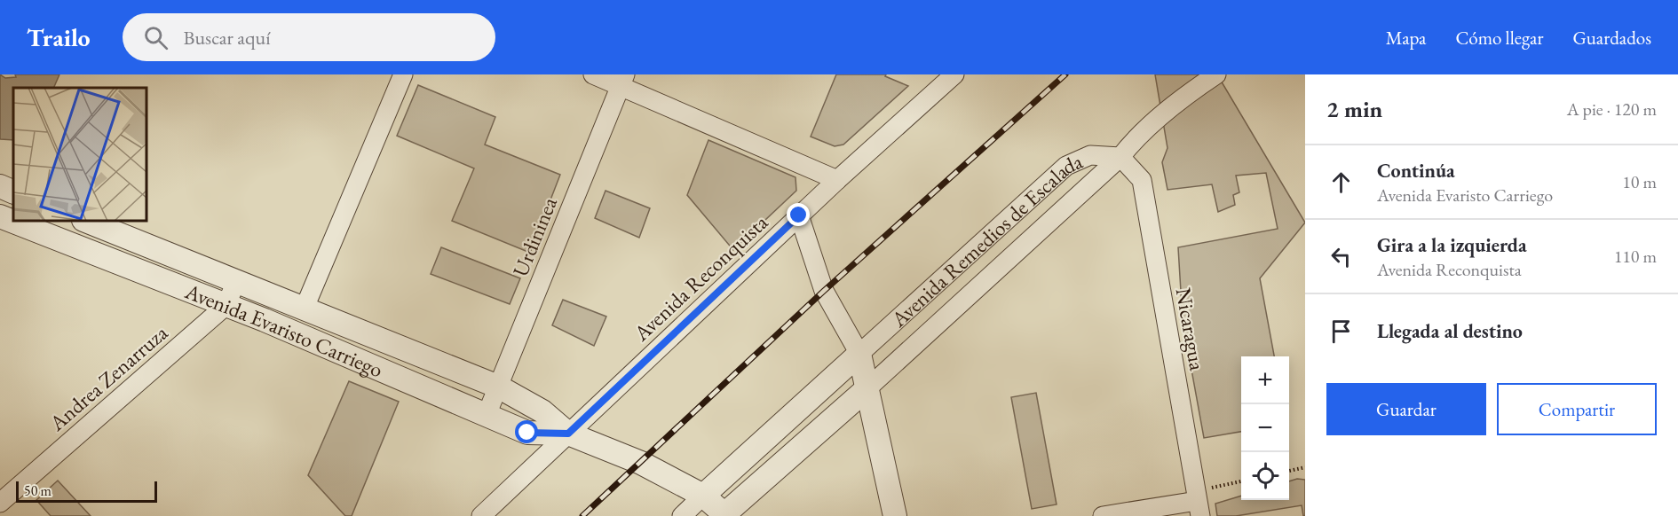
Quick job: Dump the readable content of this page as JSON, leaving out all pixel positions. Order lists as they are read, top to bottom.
{
  "streets": {
    "street": [
      "Urdininea",
      "Avenida Remedios de Escalada",
      "Avenida Reconquista",
      "Nicaragua",
      "Avenida Evaristo Carriego",
      "Andrea Zenarruza"
    ]
  },
  "crossings": [
    ["Urdininea", "Avenida Evaristo Carriego"],
    ["Avenida Remedios de Escalada", "Nicaragua"],
    ["Avenida Remedios de Escalada", "Avenida Evaristo Carriego"],
    ["Avenida Reconquista", "Avenida Evaristo Carriego"],
    ["Avenida Evaristo Carriego", "Andrea Zenarruza"]
  ],
  "scale_bar": "50 m",
  "page": {
    "header": "Trailo",
    "search": "Buscar aquí",
    "nav": ["Mapa", "Cómo llegar", "Guardados"],
    "heading": ["2 min", "A pie · 120 m"],
    "list": [
      ["Continúa", "Avenida Evaristo Carriego", "10 m"],
      ["Gira a la izquierda", "Avenida Reconquista", "110 m"],
      "Llegada al destino"
    ],
    "map_buttons": ["+", "−"],
    "buttons": ["Guardar", "Compartir"],
    "scale": "50 m"
  }
}
